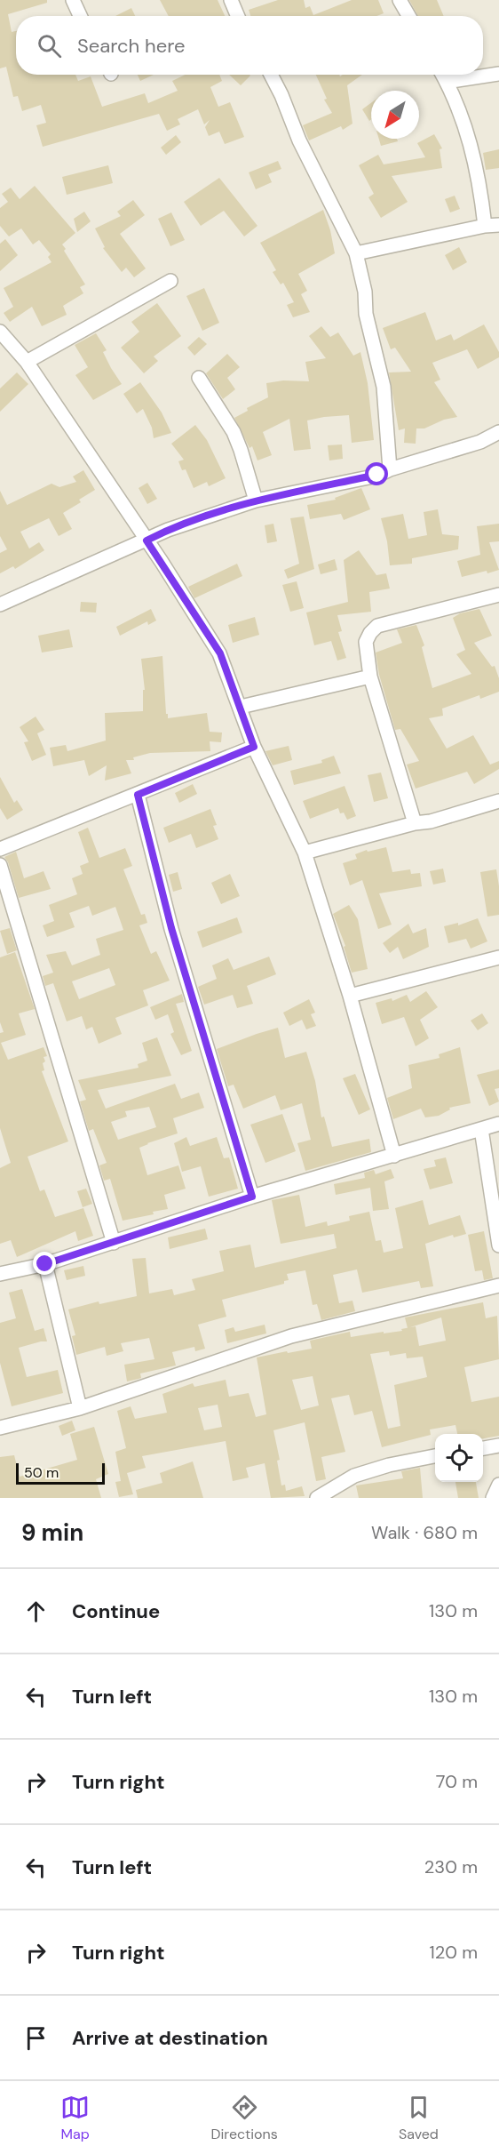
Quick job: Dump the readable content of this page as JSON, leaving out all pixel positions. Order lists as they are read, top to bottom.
{
  "scale_bar": "50 m",
  "north": "bottom left",
  "page": {
    "search": "Search here",
    "scale": "50 m",
    "heading": ["9 min", "Walk · 680 m"],
    "list": [
      ["Continue", "130 m"],
      ["Turn left", "130 m"],
      ["Turn right", "70 m"],
      ["Turn left", "230 m"],
      ["Turn right", "120 m"],
      "Arrive at destination"
    ],
    "nav": ["Map", "Directions", "Saved"]
  }
}
